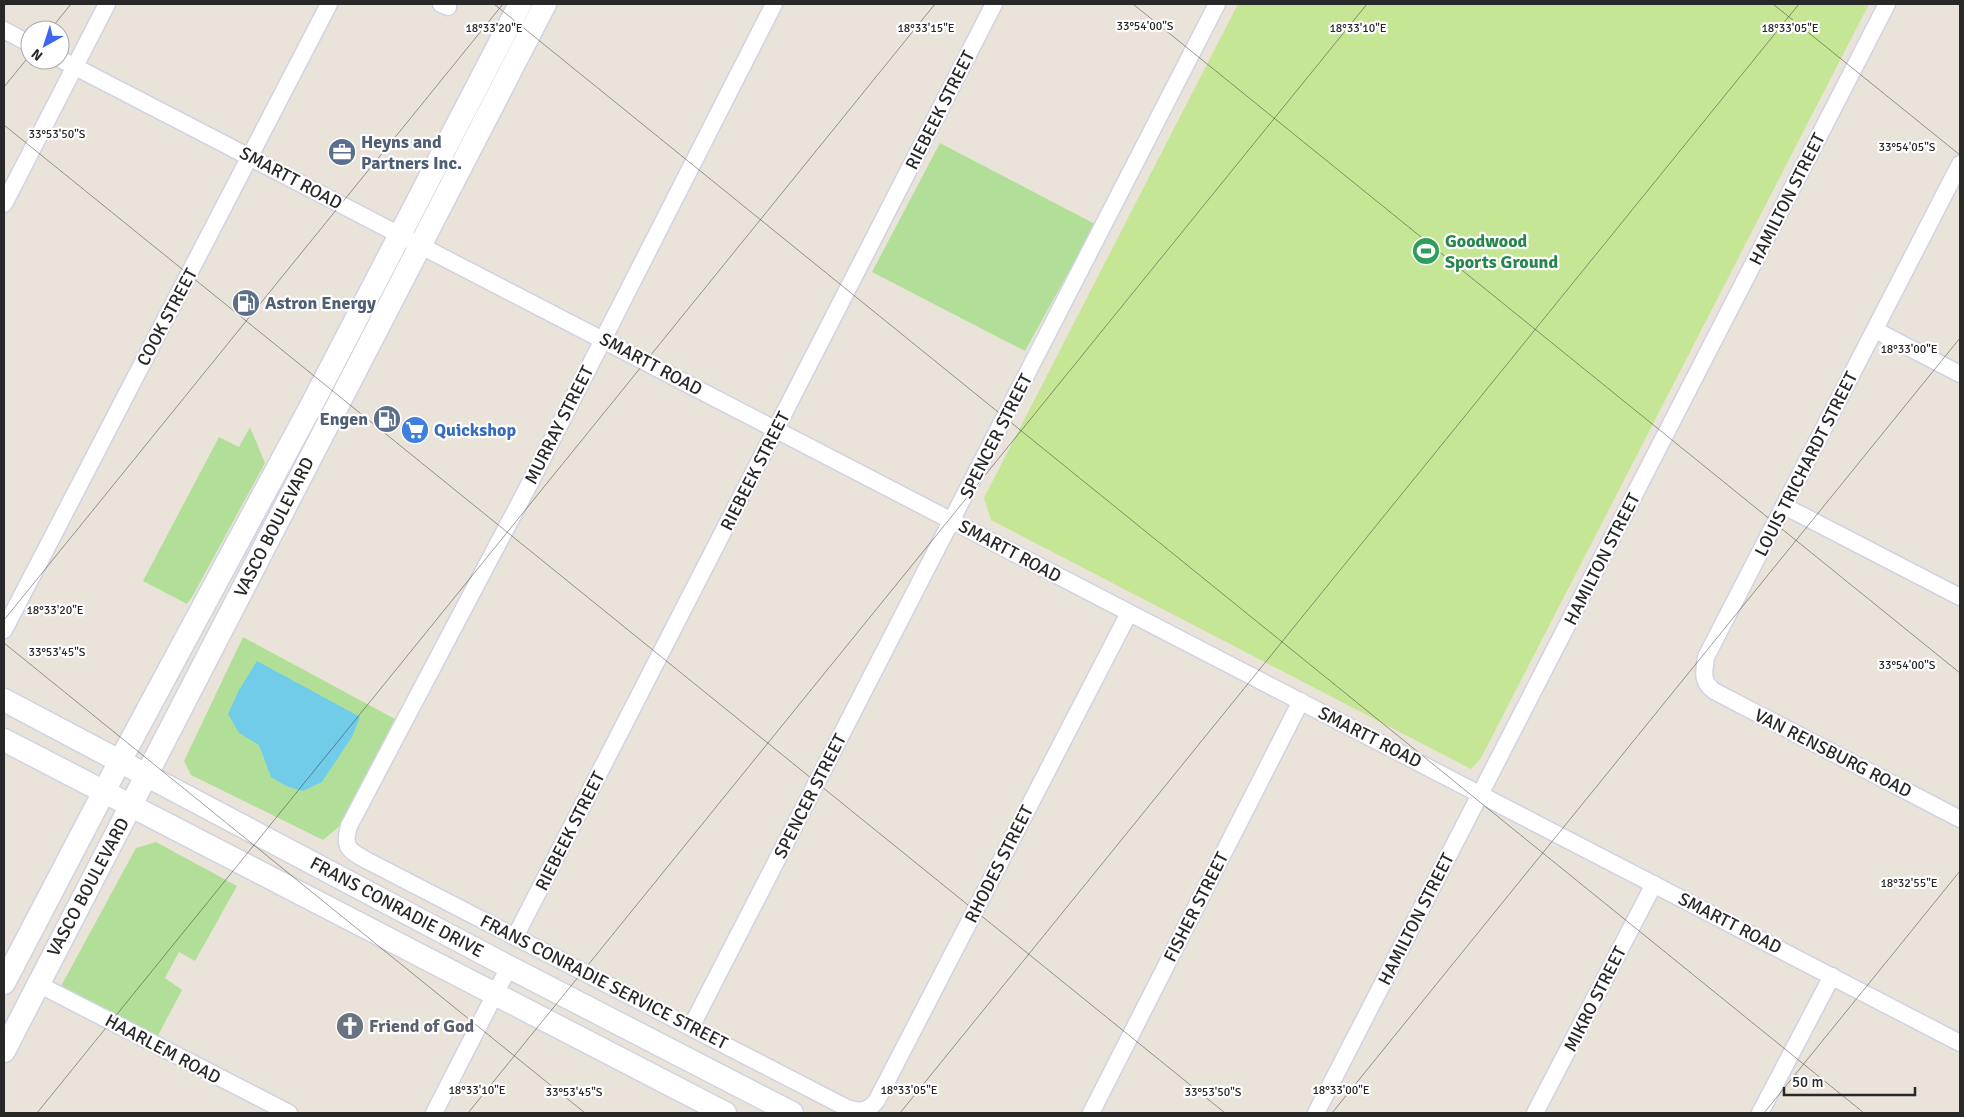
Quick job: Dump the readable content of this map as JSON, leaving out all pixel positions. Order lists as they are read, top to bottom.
{
  "streets": {
    "main road": ["VASCO BOULEVARD", "FRANS CONRADIE DRIVE"],
    "street": [
      "RIEBEEK STREET",
      "SMARTT ROAD",
      "HAMILTON STREET",
      "COOK STREET",
      "MURRAY STREET",
      "SPENCER STREET",
      "LOUIS TRICHARDT STREET",
      "VAN RENSBURG ROAD",
      "RHODES STREET",
      "FISHER STREET",
      "FRANS CONRADIE SERVICE STREET",
      "MIKRO STREET",
      "HAARLEM ROAD"
    ]
  },
  "crossings": [
    ["RIEBEEK STREET", "SMARTT ROAD"],
    ["RIEBEEK STREET", "FRANS CONRADIE SERVICE STREET"],
    ["SMARTT ROAD", "HAMILTON STREET"],
    ["SMARTT ROAD", "COOK STREET"],
    ["SMARTT ROAD", "MURRAY STREET"],
    ["SMARTT ROAD", "SPENCER STREET"],
    ["SMARTT ROAD", "VASCO BOULEVARD"],
    ["SMARTT ROAD", "RHODES STREET"],
    ["SMARTT ROAD", "FISHER STREET"],
    ["SMARTT ROAD", "MIKRO STREET"],
    ["MURRAY STREET", "FRANS CONRADIE SERVICE STREET"],
    ["SPENCER STREET", "FRANS CONRADIE SERVICE STREET"],
    ["LOUIS TRICHARDT STREET", "VAN RENSBURG ROAD"],
    ["VASCO BOULEVARD", "FRANS CONRADIE DRIVE"],
    ["VASCO BOULEVARD", "HAARLEM ROAD"],
    ["RHODES STREET", "FRANS CONRADIE SERVICE STREET"]
  ],
  "places": {
    "office": ["Heyns and Partners Inc."],
    "sports": ["Goodwood Sports Ground"],
    "fuel station": ["Astron Energy", "Engen"],
    "supermarket": ["Quickshop"],
    "church": ["Friend of God"]
  },
  "scale_bar": "50 m",
  "north": "bottom left",
  "coordinates": [
    "33°54'00\"S",
    "18°33'20\"E",
    "18°33'15\"E",
    "18°33'10\"E",
    "18°33'05\"E",
    "33°53'50\"S",
    "33°54'05\"S",
    "18°33'00\"E",
    "33°53'45\"S",
    "18°32'55\"E"
  ]
}
